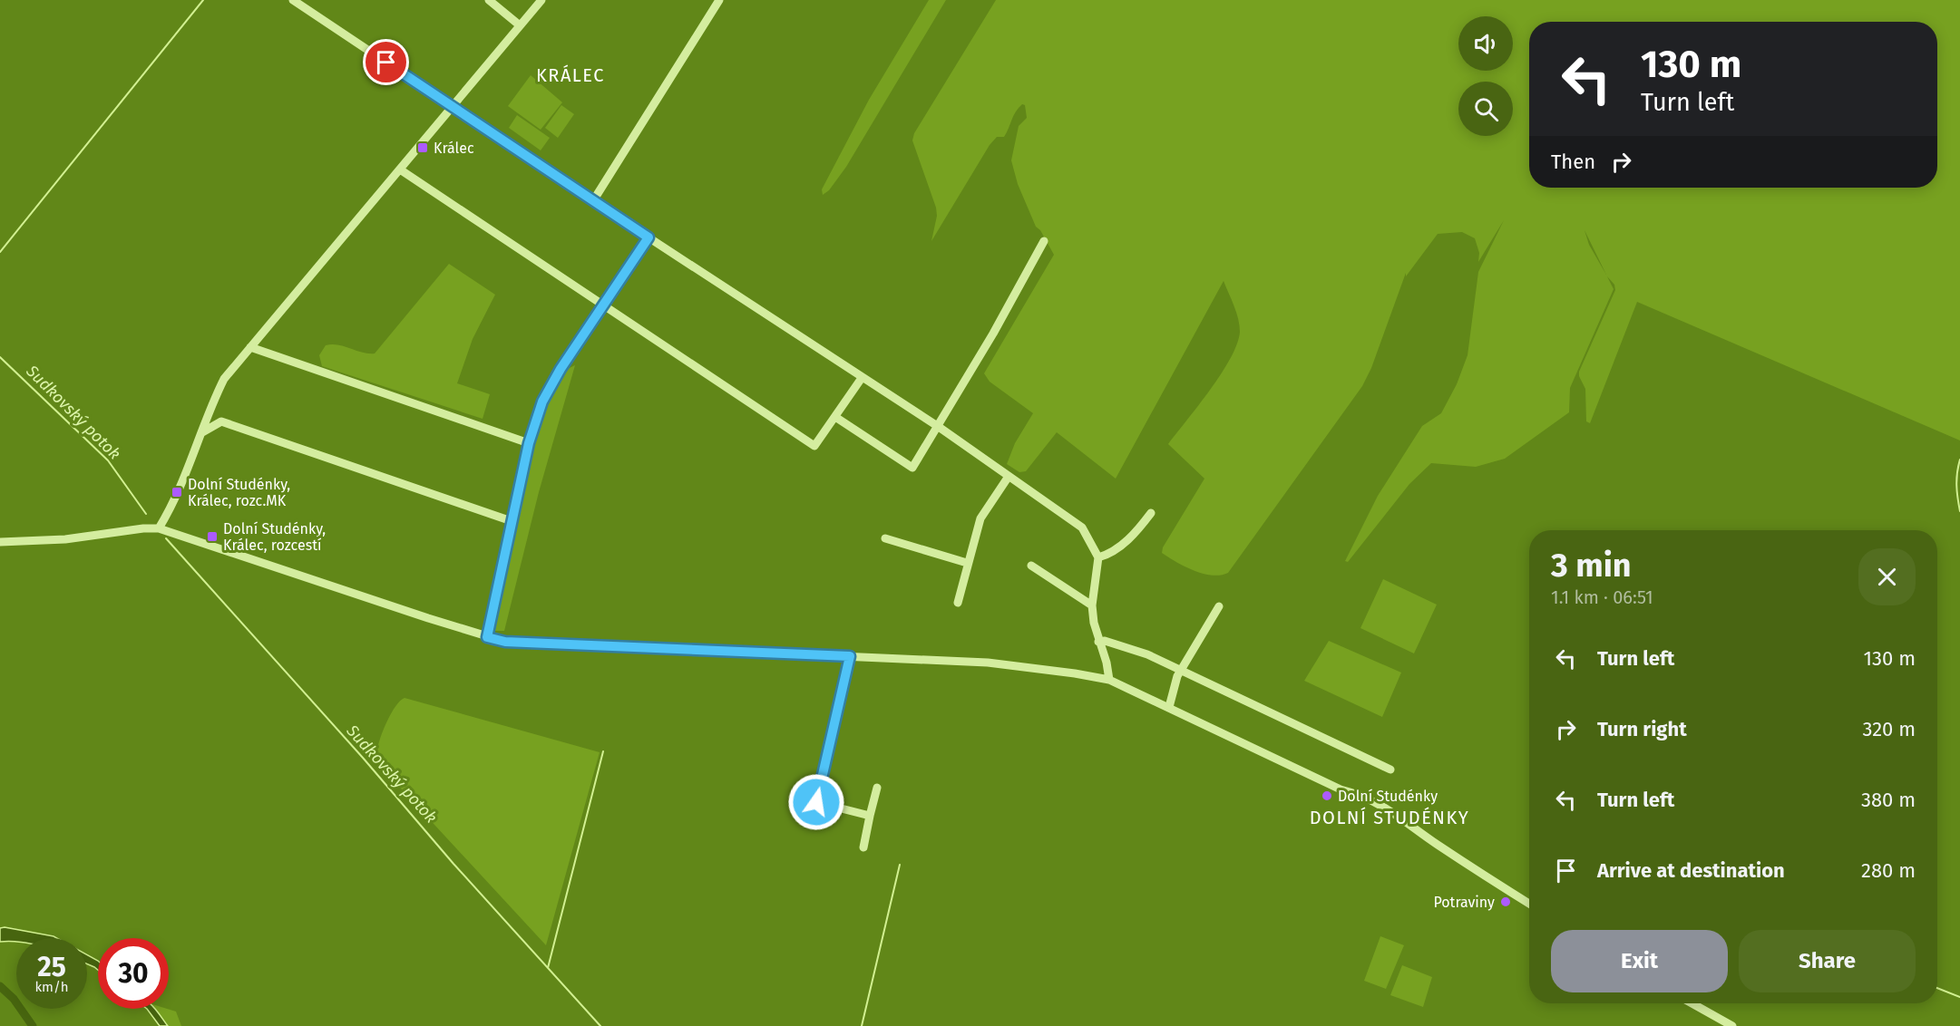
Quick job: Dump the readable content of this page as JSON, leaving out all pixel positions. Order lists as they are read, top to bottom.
{
  "districts": ["KRÁLEC", "DOLNÍ STUDÉNKY"],
  "water": ["Sudkovský potok"],
  "places": {
    "transit": ["Králec", "Dolní Studénky, Králec, rozc.MK", "Dolní Studénky, Králec, rozcestí"],
    "other": ["Dolní Studénky", "Potraviny"]
  },
  "page": {
    "turn": ["130 m", "Turn left"],
    "then": "Then",
    "heading": ["3 min", "1.1 km · 06:51"],
    "list": [
      {
        "name": "Turn left",
        "value": "130 m"
      },
      {
        "name": "Turn right",
        "value": "320 m"
      },
      {
        "name": "Turn left",
        "value": "380 m"
      },
      {
        "name": "Arrive at destination",
        "value": "280 m"
      }
    ],
    "buttons": ["Exit", "Share"],
    "speed": "25 km/h",
    "limit": "30"
  }
}
